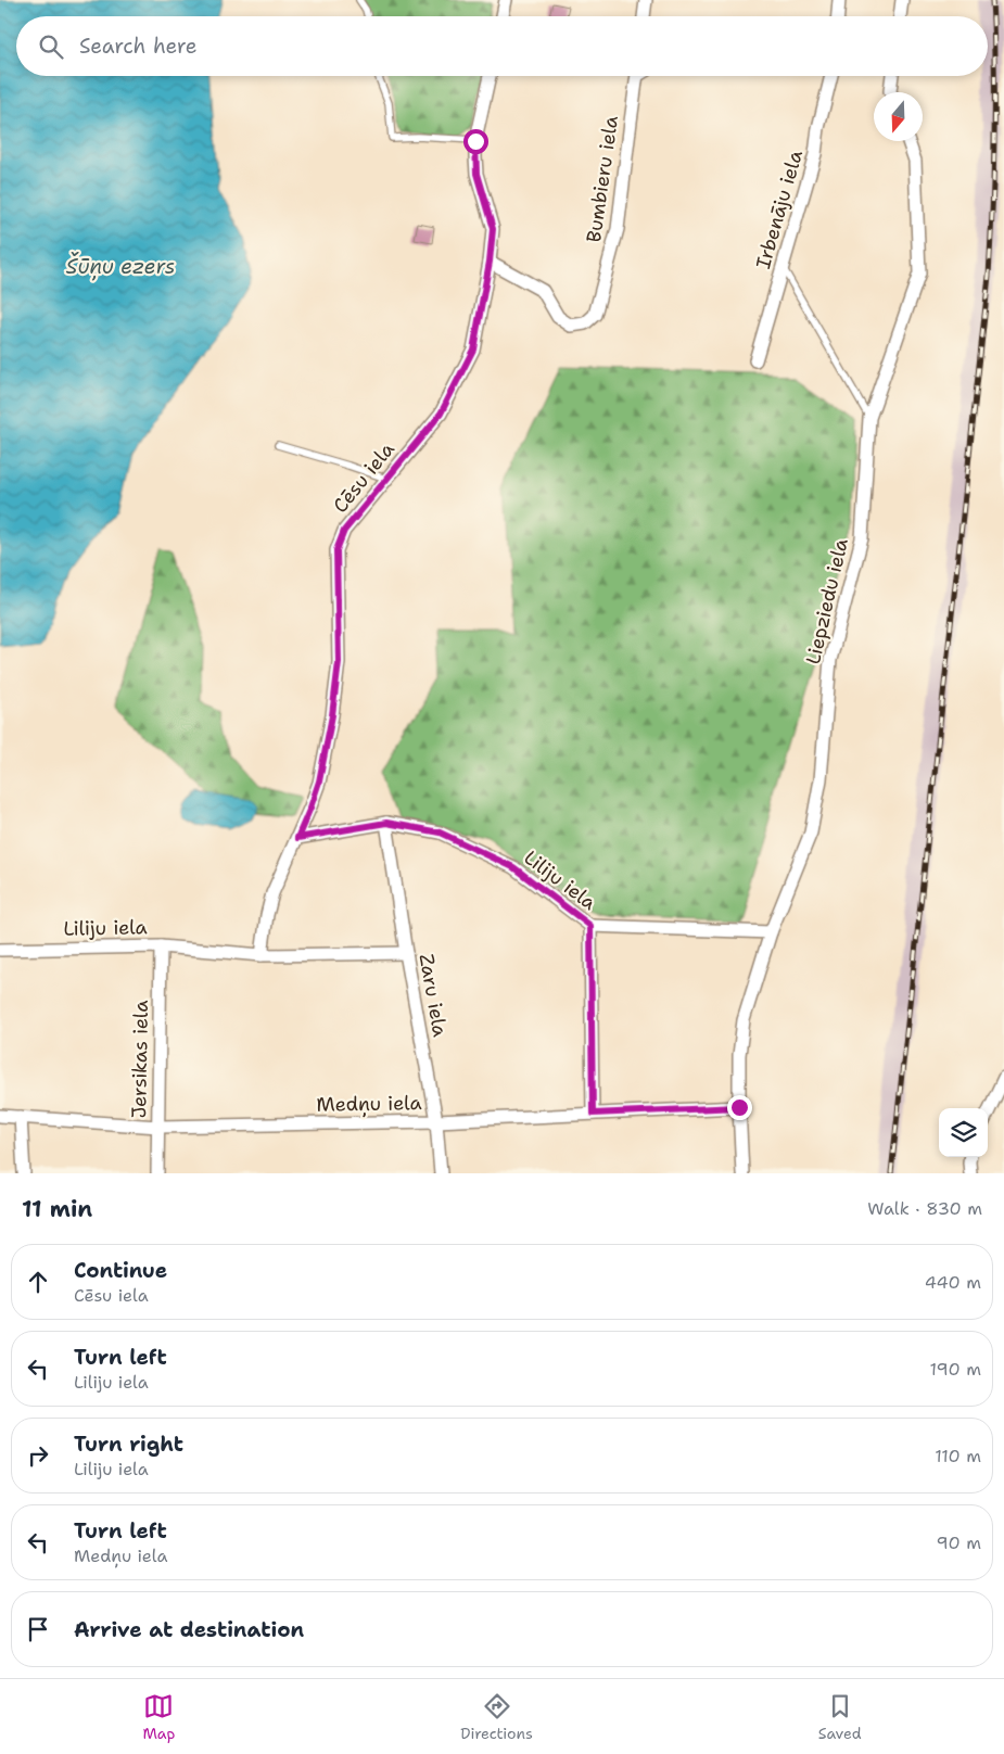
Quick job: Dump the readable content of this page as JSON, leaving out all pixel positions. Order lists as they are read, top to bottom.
{
  "streets": {
    "street": [
      "Bumbieru iela",
      "Irbenāju iela",
      "Cēsu iela",
      "Liepziedu iela",
      "Liliju iela",
      "Zaru iela",
      "Jersikas iela",
      "Medņu iela"
    ]
  },
  "crossings": [
    ["Bumbieru iela", "Cēsu iela"],
    ["Cēsu iela", "Liliju iela"],
    ["Liepziedu iela", "Medņu iela"],
    ["Liliju iela", "Zaru iela"],
    ["Liliju iela", "Jersikas iela"],
    ["Liliju iela", "Medņu iela"],
    ["Zaru iela", "Medņu iela"],
    ["Jersikas iela", "Medņu iela"]
  ],
  "water": ["Šūņu ezers"],
  "north": "bottom",
  "page": {
    "search": "Search here",
    "heading": ["11 min", "Walk · 830 m"],
    "list": [
      ["Continue", "Cēsu iela", "440 m"],
      ["Turn left", "Liliju iela", "190 m"],
      ["Turn right", "Liliju iela", "110 m"],
      ["Turn left", "Medņu iela", "90 m"],
      "Arrive at destination"
    ],
    "nav": ["Map", "Directions", "Saved"]
  }
}
